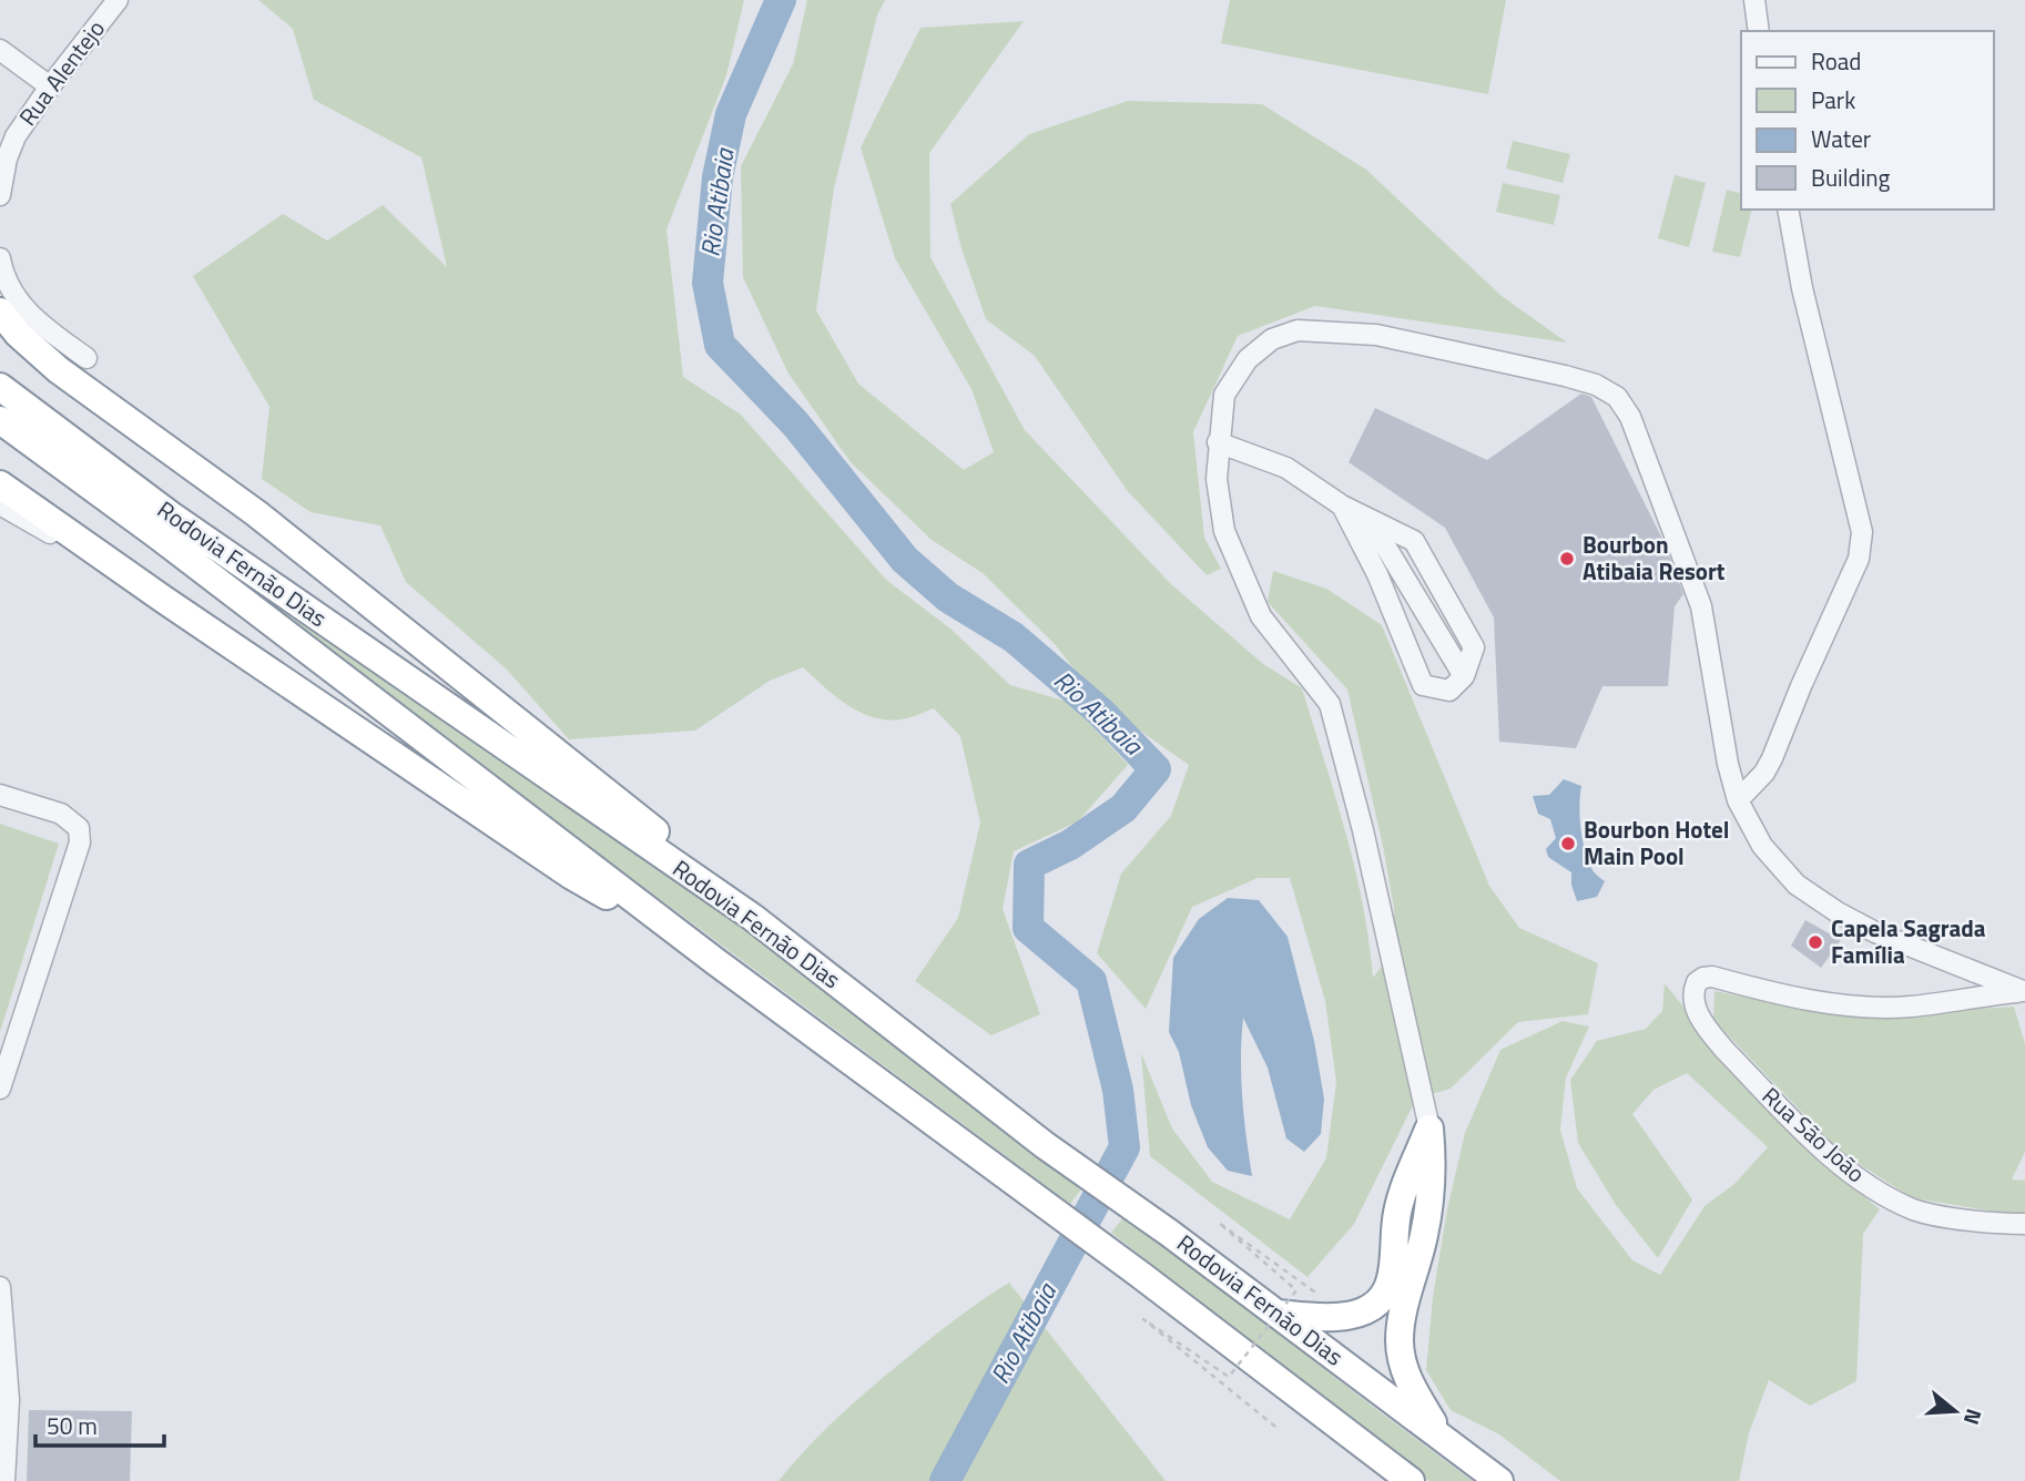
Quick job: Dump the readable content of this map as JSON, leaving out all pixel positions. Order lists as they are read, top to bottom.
{
  "streets": {
    "highway": ["Rodovia Fernão Dias"],
    "street": ["Rua Alentejo", "Rua São João"]
  },
  "water": ["Rio Atibaia"],
  "places": ["Bourbon Atibaia Resort", "Bourbon Hotel Main Pool", "Capela Sagrada Família"],
  "legend": [
    "Road",
    "Park",
    "Water",
    "Building"
  ],
  "scale_bar": "50 m",
  "north": "right"
}
